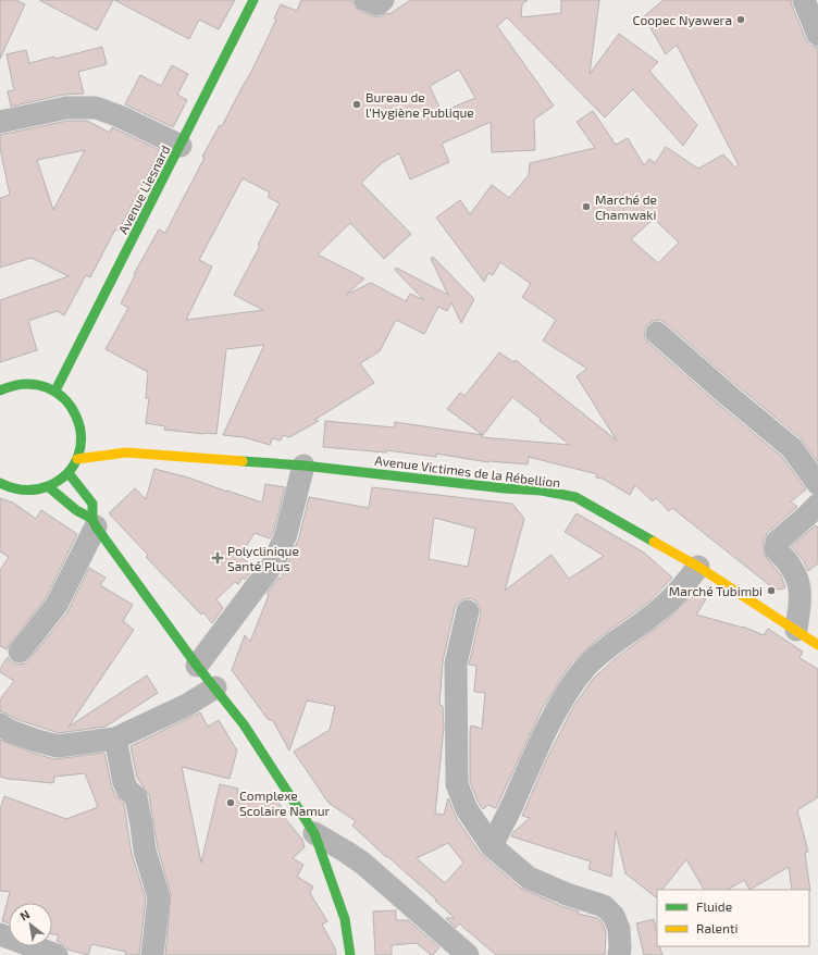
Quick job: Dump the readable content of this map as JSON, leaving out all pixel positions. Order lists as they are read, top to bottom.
{
  "streets": {
    "street": ["Avenue Liesnard", "Avenue Victimes de la Rébellion"]
  },
  "places": {
    "other": [
      "Coopec Nyawera",
      "Bureau de l'Hygiène Publique",
      "Marché de Chamwaki",
      "Marché Tubimbi",
      "Complexe Scolaire Namur"
    ],
    "health": ["Polyclinique Santé Plus"]
  },
  "legend": ["Fluide", "Ralenti"],
  "north": "top left"
}
